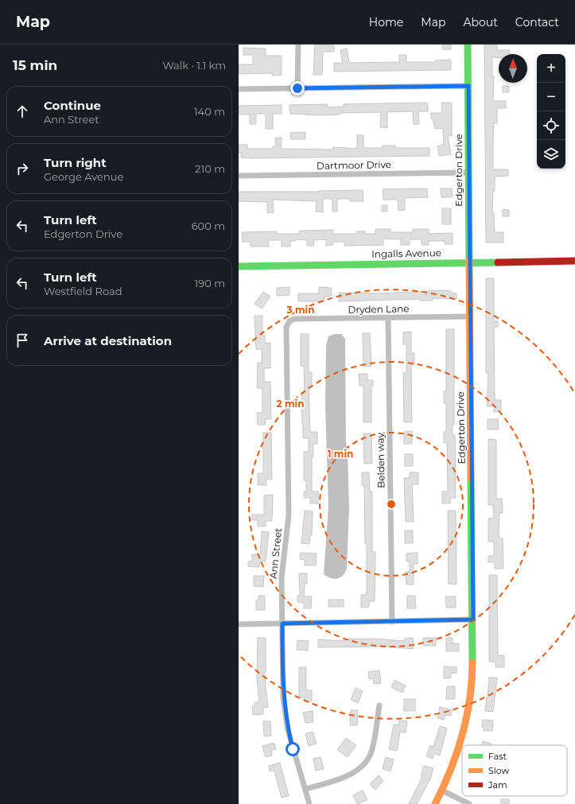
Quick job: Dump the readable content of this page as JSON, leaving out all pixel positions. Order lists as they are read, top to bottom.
{
  "streets": {
    "street": [
      "Dartmoor Drive",
      "Edgerton Drive",
      "Ingalls Avenue",
      "Dryden Lane",
      "Belden way",
      "Ann Street"
    ]
  },
  "crossings": [
    ["Dartmoor Drive", "Edgerton Drive"],
    ["Edgerton Drive", "Ingalls Avenue"],
    ["Edgerton Drive", "Dryden Lane"],
    ["Dryden Lane", "Belden way"],
    ["Dryden Lane", "Ann Street"]
  ],
  "legend": ["Fast", "Slow", "Jam"],
  "north": "top",
  "page": {
    "header": "Map",
    "nav": [
      "Home",
      "Map",
      "About",
      "Contact"
    ],
    "heading": ["15 min", "Walk · 1.1 km"],
    "map_buttons": ["+", "−"],
    "list": [
      ["Continue", "Ann Street", "140 m"],
      ["Turn right", "George Avenue", "210 m"],
      ["Turn left", "Edgerton Drive", "600 m"],
      ["Turn left", "Westfield Road", "190 m"],
      "Arrive at destination"
    ]
  },
  "rings": ["3 min", "2 min", "1 min"]
}
